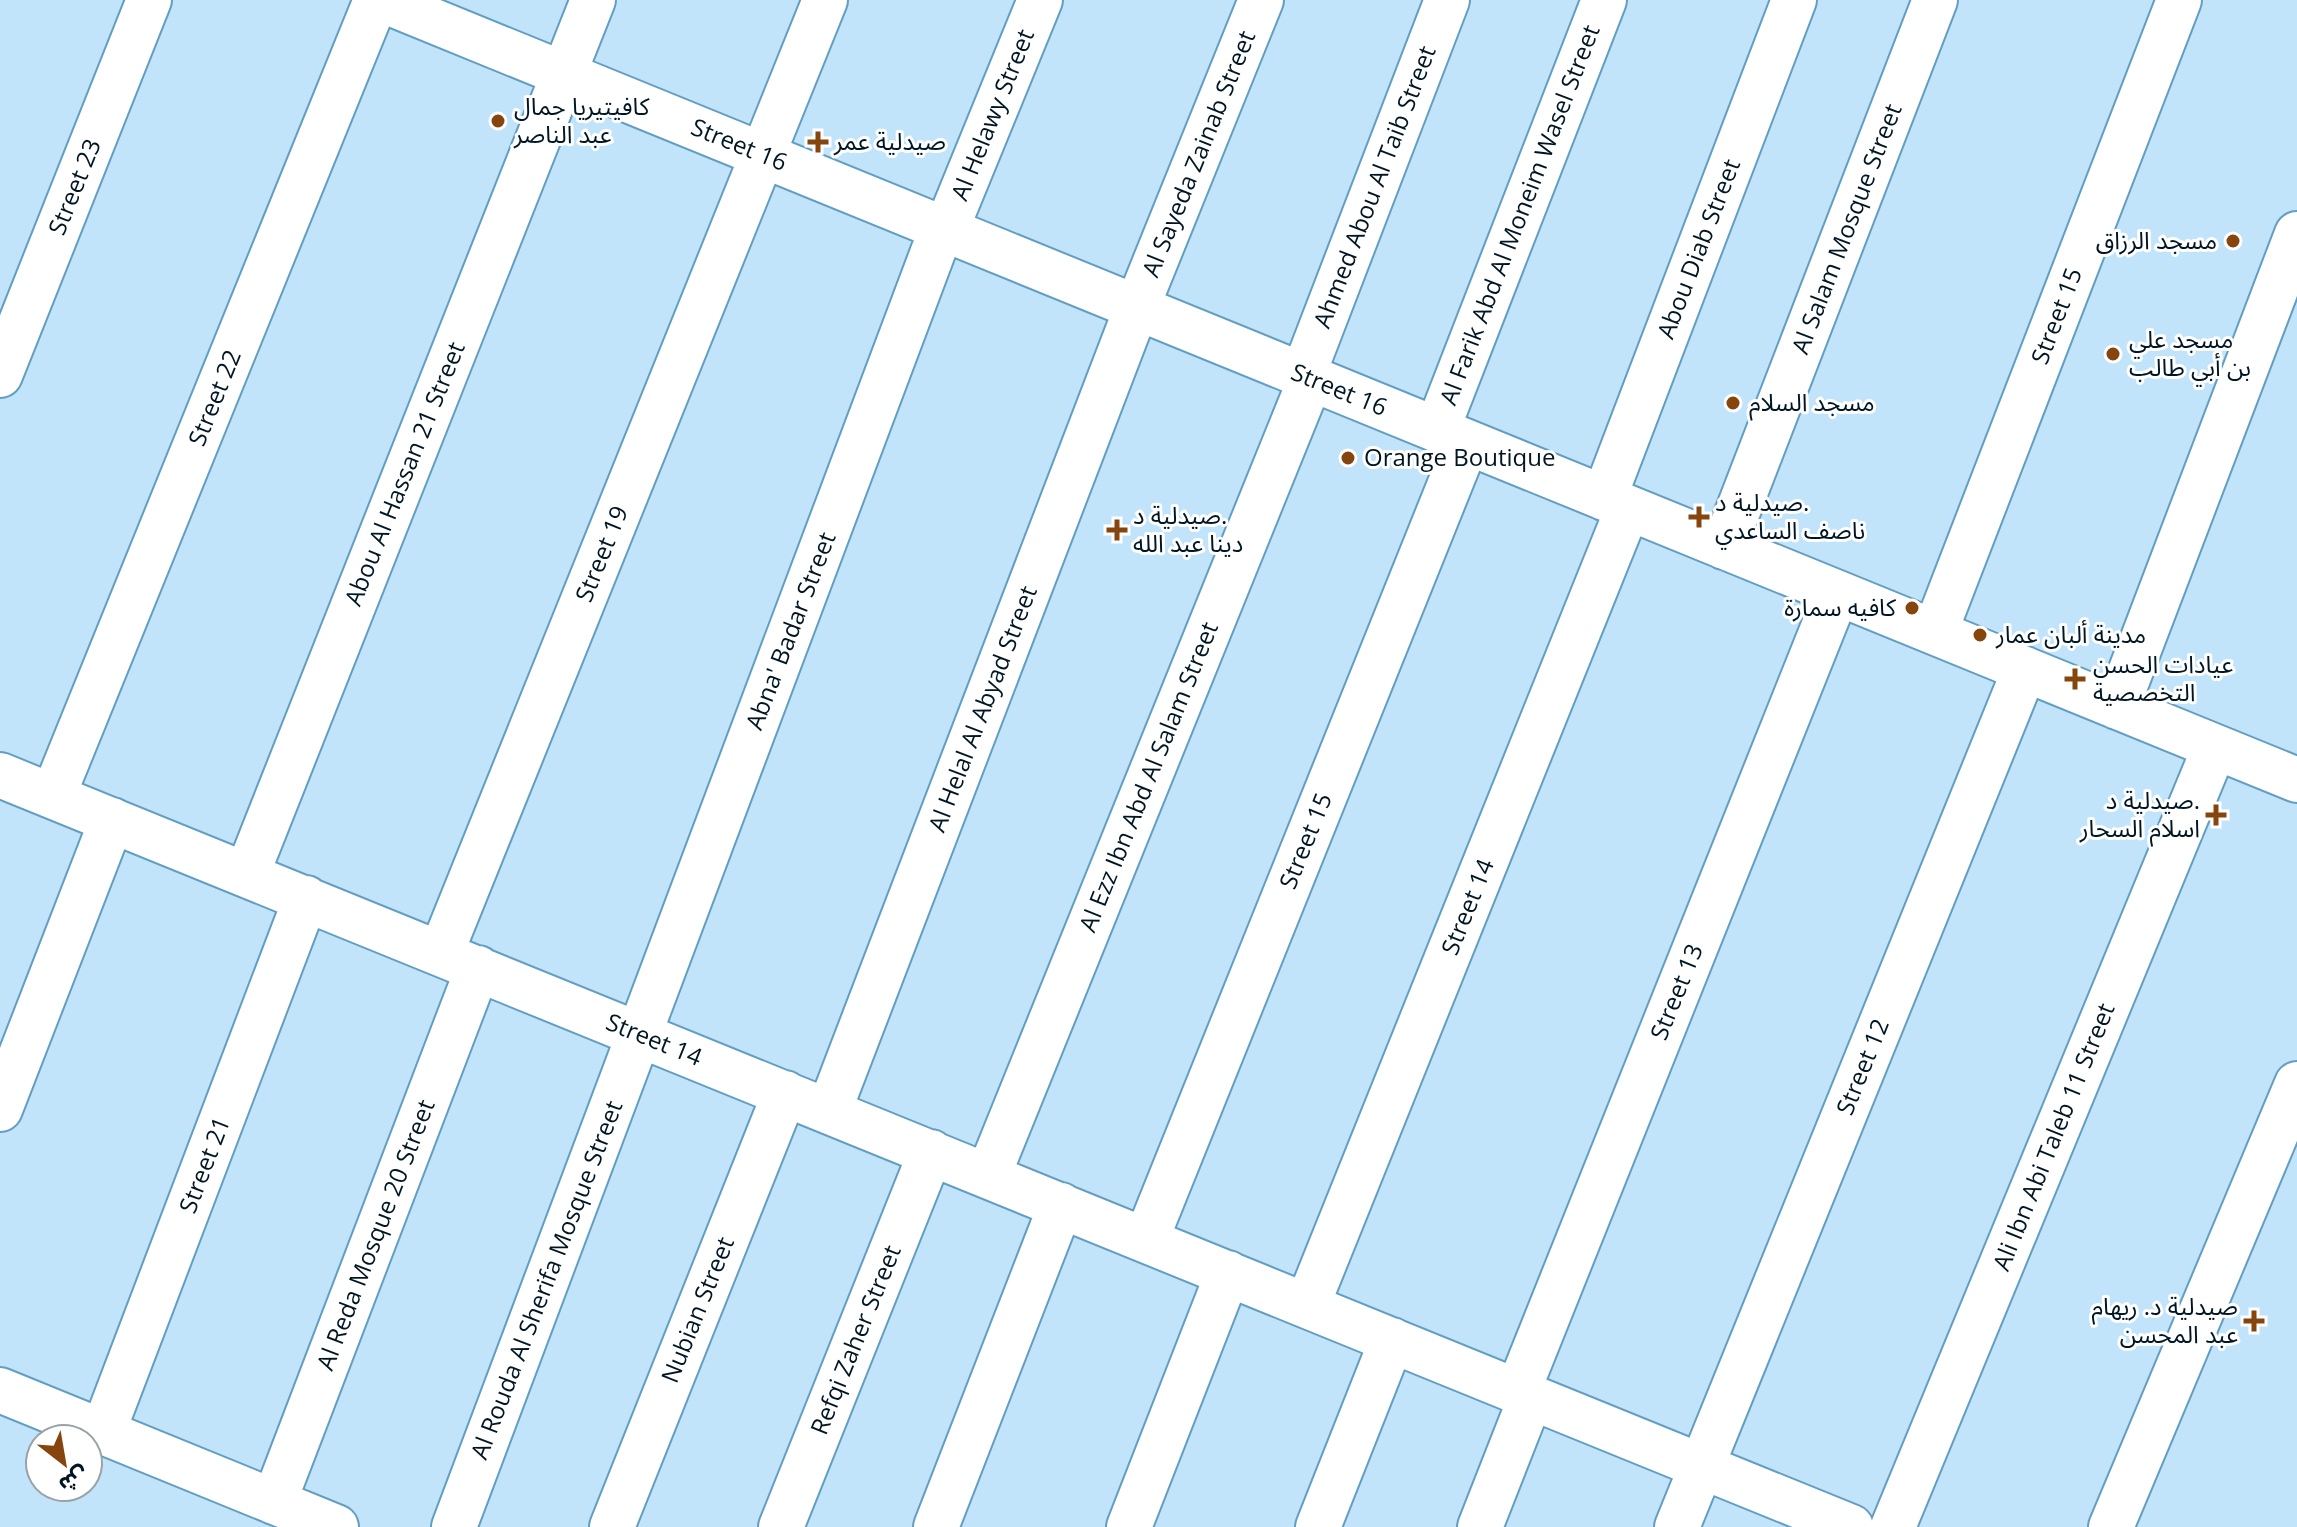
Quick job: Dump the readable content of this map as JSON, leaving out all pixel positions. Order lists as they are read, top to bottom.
{
  "streets": {
    "street": [
      "Al Helawy Street",
      "Street 16",
      "Al Sayeda Zainab Street",
      "Street 23",
      "Ahmed Abou Al Taib Street",
      "Al Farik Abd Al Moneim Wasel Street",
      "Al Salam Mosque Street",
      "Abou Diab Street",
      "Street 15",
      "Street 22",
      "Abou Al Hassan 21 Street",
      "Street 19",
      "Abna' Badar Street",
      "Al Helal Al Abyad Street",
      "Al Ezz Ibn Abd Al Salam Street",
      "Street 14",
      "Street 13",
      "Street 12",
      "Ali Ibn Abi Taleb 11 Street",
      "Street 21",
      "Al Reda Mosque 20 Street",
      "Al Rouda Al Sherifa Mosque Street",
      "Nubian Street",
      "Refqi Zaher Street"
    ]
  },
  "crossings": [
    ["Al Helawy Street", "Street 16"],
    ["Al Helawy Street", "Abna' Badar Street"],
    ["Street 16", "Al Sayeda Zainab Street"],
    ["Street 16", "Ahmed Abou Al Taib Street"],
    ["Street 16", "Al Farik Abd Al Moneim Wasel Street"],
    ["Street 16", "Al Salam Mosque Street"],
    ["Street 16", "Abou Diab Street"],
    ["Street 16", "Street 15"],
    ["Street 16", "Street 22"],
    ["Street 16", "Abou Al Hassan 21 Street"],
    ["Street 16", "Street 19"],
    ["Street 16", "Abna' Badar Street"],
    ["Street 16", "Al Helal Al Abyad Street"],
    ["Street 16", "Al Ezz Ibn Abd Al Salam Street"],
    ["Street 16", "Street 14"],
    ["Street 16", "Street 13"],
    ["Street 16", "Street 12"],
    ["Street 16", "Ali Ibn Abi Taleb 11 Street"],
    ["Al Sayeda Zainab Street", "Al Helal Al Abyad Street"],
    ["Ahmed Abou Al Taib Street", "Al Ezz Ibn Abd Al Salam Street"],
    ["Al Farik Abd Al Moneim Wasel Street", "Street 15"],
    ["Abou Diab Street", "Street 14"],
    ["Street 15", "Street 14"],
    ["Street 22", "Street 14"],
    ["Abou Al Hassan 21 Street", "Street 14"],
    ["Street 19", "Street 14"],
    ["Street 19", "Al Reda Mosque 20 Street"],
    ["Abna' Badar Street", "Street 14"],
    ["Abna' Badar Street", "Al Rouda Al Sherifa Mosque Street"],
    ["Al Helal Al Abyad Street", "Street 14"],
    ["Al Ezz Ibn Abd Al Salam Street", "Street 14"],
    ["Street 14", "Street 13"],
    ["Street 14", "Street 12"],
    ["Street 14", "Street 21"],
    ["Street 14", "Al Reda Mosque 20 Street"],
    ["Street 14", "Al Rouda Al Sherifa Mosque Street"],
    ["Street 14", "Nubian Street"],
    ["Street 14", "Refqi Zaher Street"]
  ],
  "places": {
    "other": [
      "كافيتيريا جمال عبد الناصر",
      "مسجد الرزاق",
      "مسجد علي بن أبي طالب",
      "مسجد السلام",
      "Orange Boutique",
      "كافيه سمارة",
      "مدينة ألبان عمار"
    ],
    "health": [
      "صيدلية عمر",
      "صيدلية د. ناصف الساعدي",
      "صيدلية د. دينا عبد الله",
      "عيادات الحسن التخصصية",
      "صيدلية د. اسلام السحار",
      "صيدلية د. ريهام عبد المحسن"
    ]
  },
  "north": "bottom right"
}
